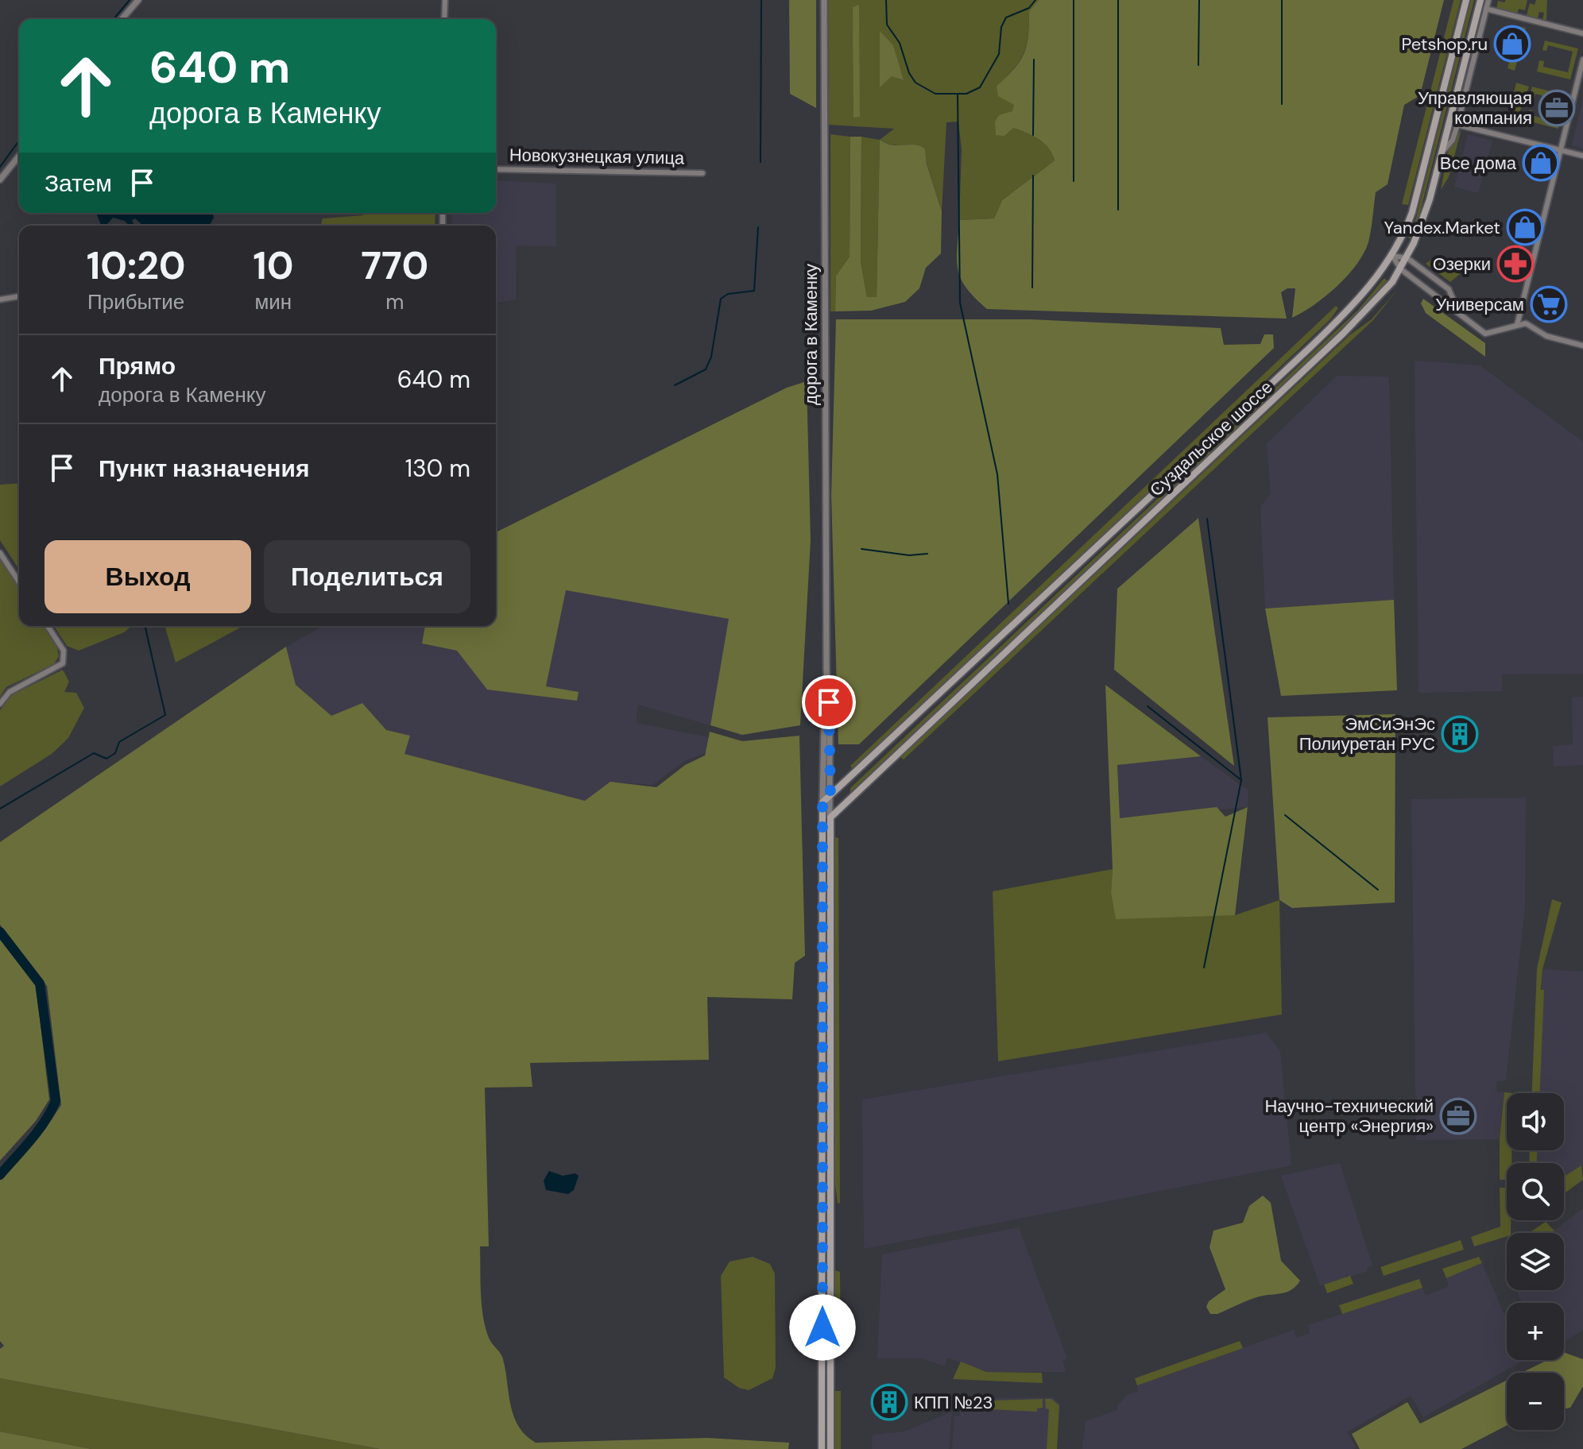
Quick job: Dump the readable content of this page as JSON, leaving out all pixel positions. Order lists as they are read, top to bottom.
{
  "streets": {
    "main road": ["дорога в Каменку", "Суздальское шоссе"],
    "street": ["Новокузнецкая улица"]
  },
  "crossings": [
    ["дорога в Каменку", "Суздальское шоссе"]
  ],
  "places": {
    "shop": ["Petshop.ru", "Все дома", "Yandex.Market"],
    "office": ["Управляющая компания", "Научно-технический центр «Энергия»"],
    "pharmacy": ["Озерки"],
    "supermarket": ["Универсам"],
    "building": ["ЭмСиЭнЭс Полиуретан РУС", "КПП №23"]
  },
  "page": {
    "turn": ["640 m", "дорога в Каменку"],
    "then": "Затем",
    "eta": [
      "10:20",
      "Прибытие",
      "10",
      "мин",
      "770",
      "m"
    ],
    "list": [
      {
        "name": "Прямо",
        "note": "дорога в Каменку",
        "value": "640 m"
      },
      {
        "name": "Пункт назначения",
        "value": "130 m"
      }
    ],
    "buttons": ["Выход", "Поделиться"],
    "map_buttons": ["+", "−"]
  }
}
